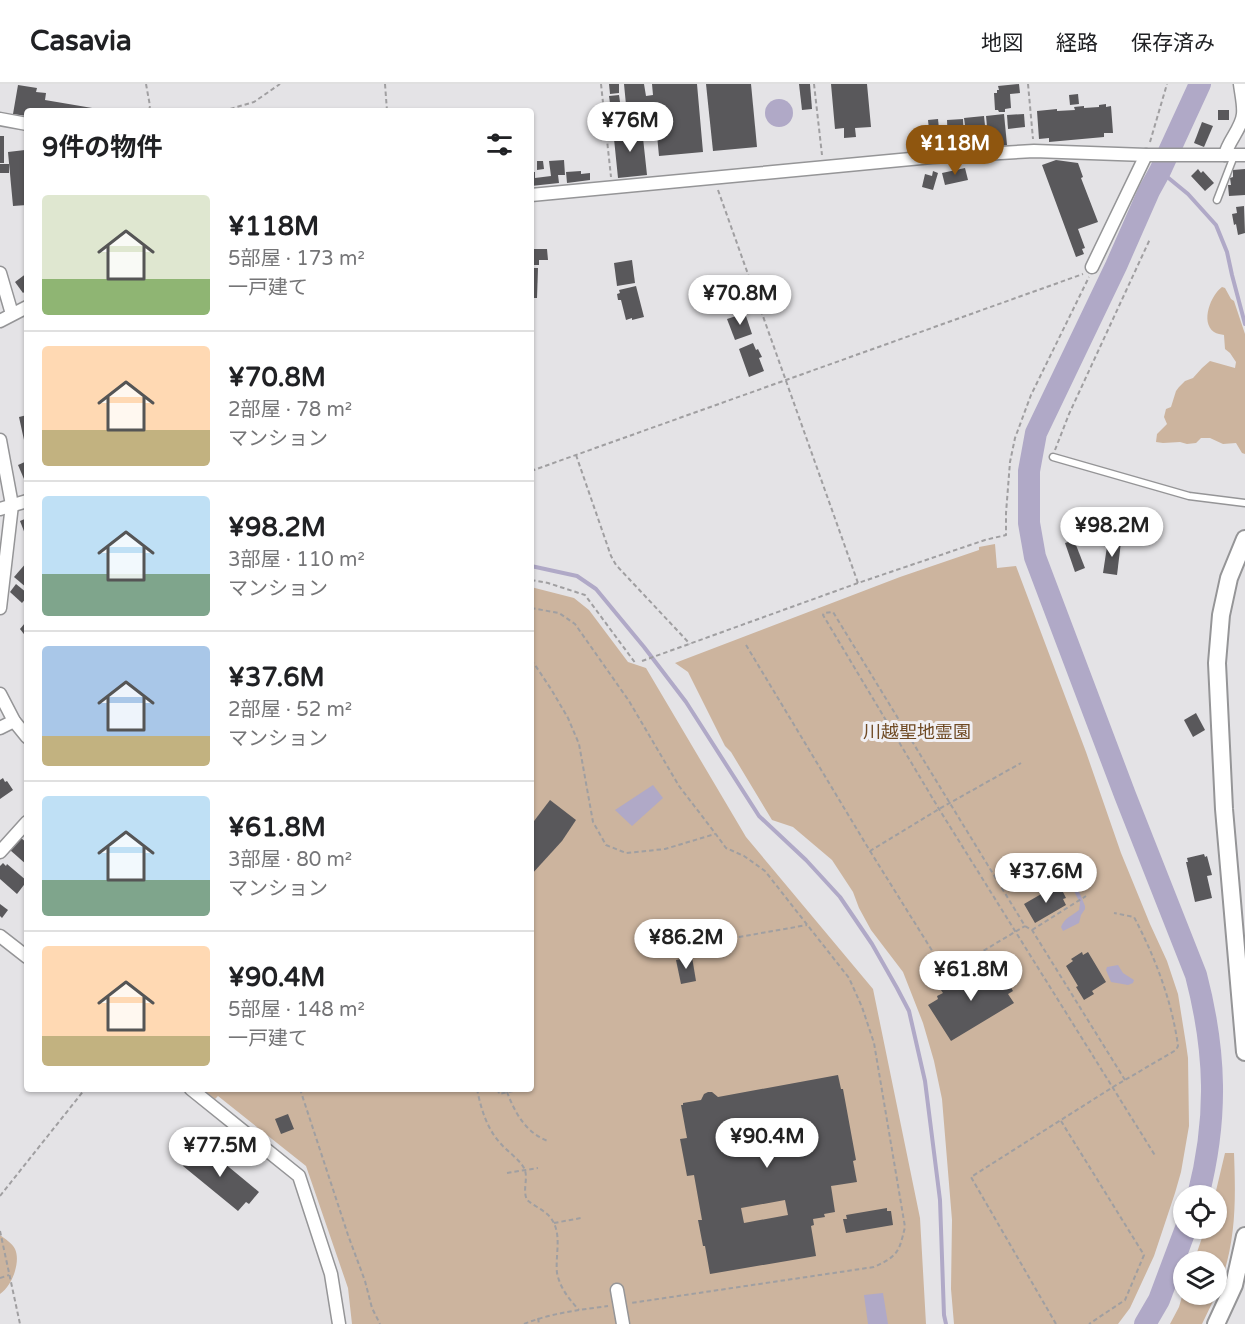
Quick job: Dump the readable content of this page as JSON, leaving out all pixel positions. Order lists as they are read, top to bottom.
{
  "parks": ["川越聖地霊園"],
  "page": {
    "header": "Casavia",
    "nav": ["地図", "経路", "保存済み"],
    "price": [
      "¥76M",
      "¥118M",
      "¥70.8M",
      "¥98.2M",
      "¥37.6M",
      "¥86.2M",
      "¥61.8M",
      "¥90.4M",
      "¥77.5M"
    ],
    "heading": "9件の物件",
    "list": [
      {
        "name": "¥118M",
        "note": "5部屋 · 173 m² · 一戸建て"
      },
      {
        "name": "¥70.8M",
        "note": "2部屋 · 78 m² · マンション"
      },
      {
        "name": "¥98.2M",
        "note": "3部屋 · 110 m² · マンション"
      },
      {
        "name": "¥37.6M",
        "note": "2部屋 · 52 m² · マンション"
      },
      {
        "name": "¥61.8M",
        "note": "3部屋 · 80 m² · マンション"
      },
      {
        "name": "¥90.4M",
        "note": "5部屋 · 148 m² · 一戸建て"
      }
    ]
  }
}
